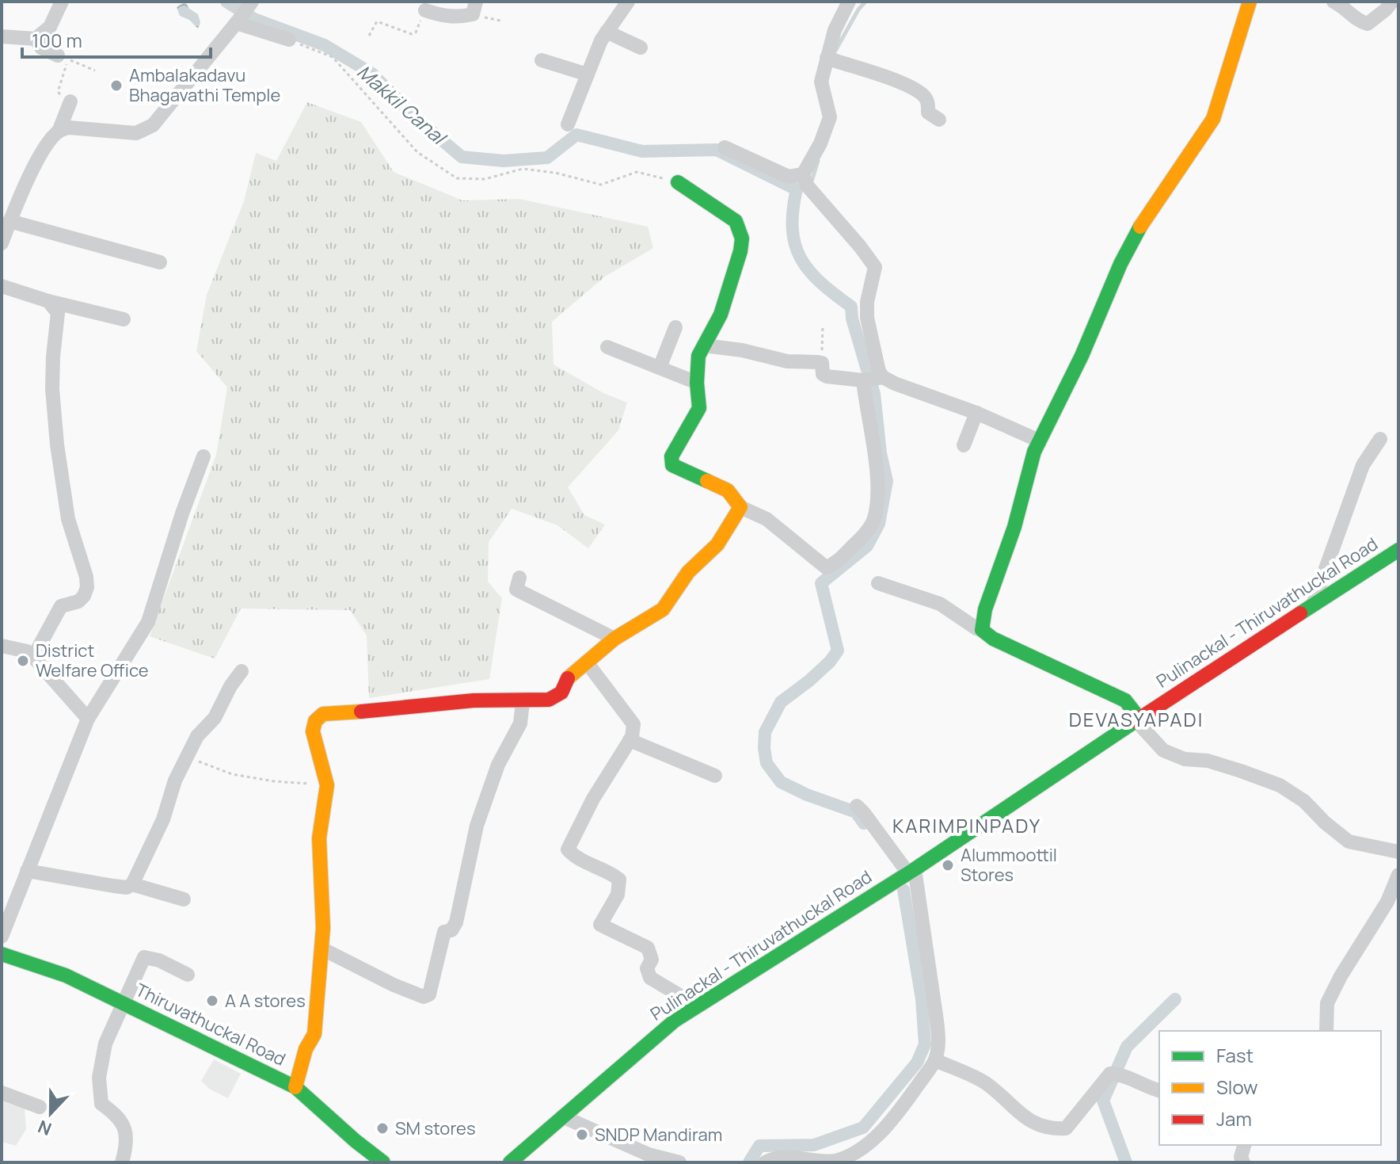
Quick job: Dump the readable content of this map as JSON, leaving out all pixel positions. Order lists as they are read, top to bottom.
{
  "streets": {
    "street": ["Pulinackal - Thiruvathuckal Road", "Thiruvathuckal Road"]
  },
  "districts": ["DEVASYAPADI", "KARIMPINPADY"],
  "water": ["Makkil Canal"],
  "places": [
    "Ambalakadavu Bhagavathi Temple",
    "District Welfare Office",
    "Alummoottil Stores",
    "A A stores",
    "SM stores",
    "SNDP Mandiram"
  ],
  "legend": ["Fast", "Slow", "Jam"],
  "scale_bar": "100 m",
  "north": "bottom"
}
